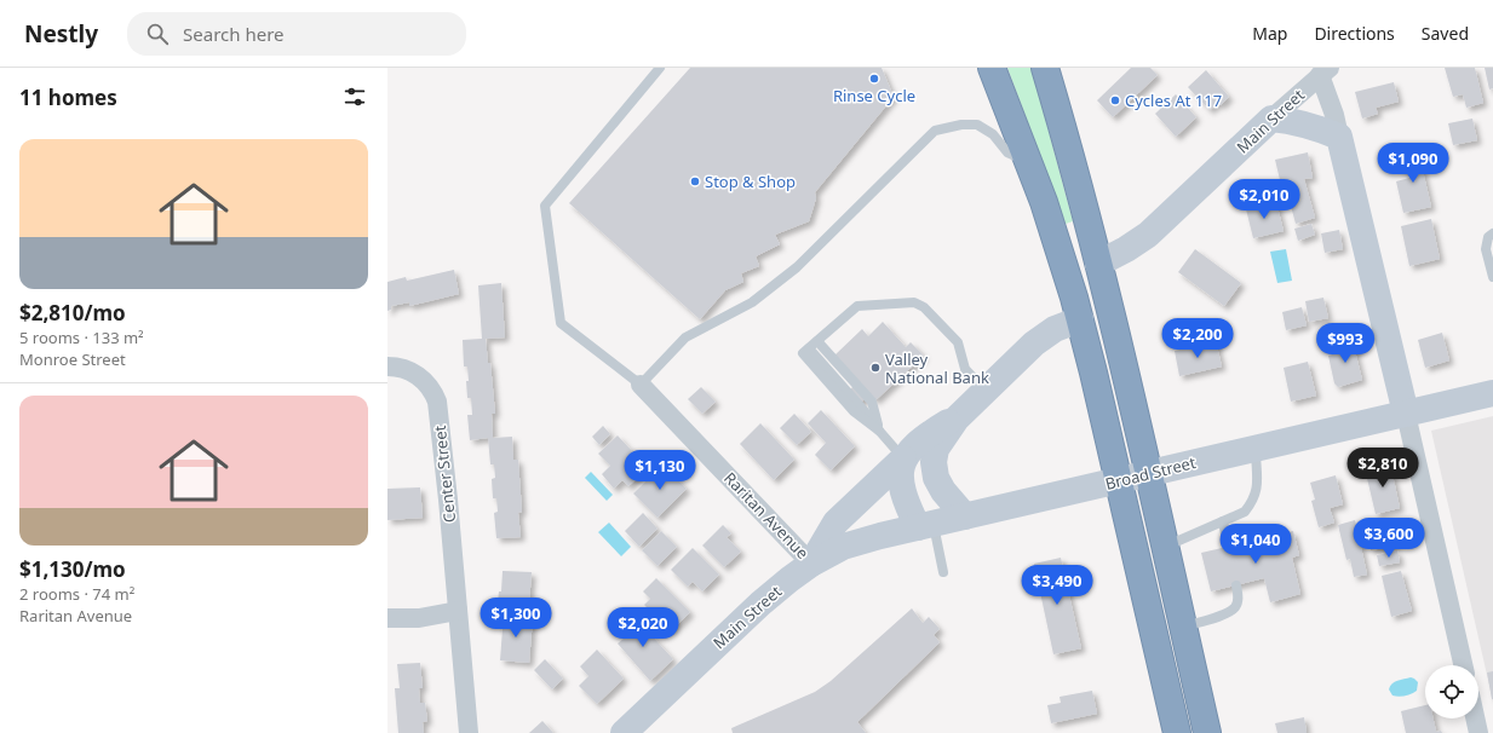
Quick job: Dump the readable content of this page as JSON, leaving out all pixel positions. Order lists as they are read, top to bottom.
{
  "streets": {
    "main road": ["Main Street", "Broad Street"],
    "street": ["Center Street", "Raritan Avenue"]
  },
  "crossings": [
    ["Main Street", "Broad Street"],
    ["Main Street", "Raritan Avenue"],
    ["Broad Street", "Raritan Avenue"]
  ],
  "places": [
    "Rinse Cycle",
    "Cycles At 117",
    "Stop & Shop",
    "Valley National Bank"
  ],
  "page": {
    "header": "Nestly",
    "search": "Search here",
    "nav": ["Map", "Directions", "Saved"],
    "heading": "11 homes",
    "list": [
      {
        "name": "$2,810/mo",
        "note": "5 rooms · 133 m² · Monroe Street"
      },
      {
        "name": "$1,130/mo",
        "note": "2 rooms · 74 m² · Raritan Avenue"
      }
    ],
    "price": [
      "$1,090",
      "$2,010",
      "$2,200",
      "$993",
      "$2,810",
      "$1,130",
      "$3,600",
      "$1,040",
      "$3,490",
      "$1,300",
      "$2,020"
    ]
  }
}
